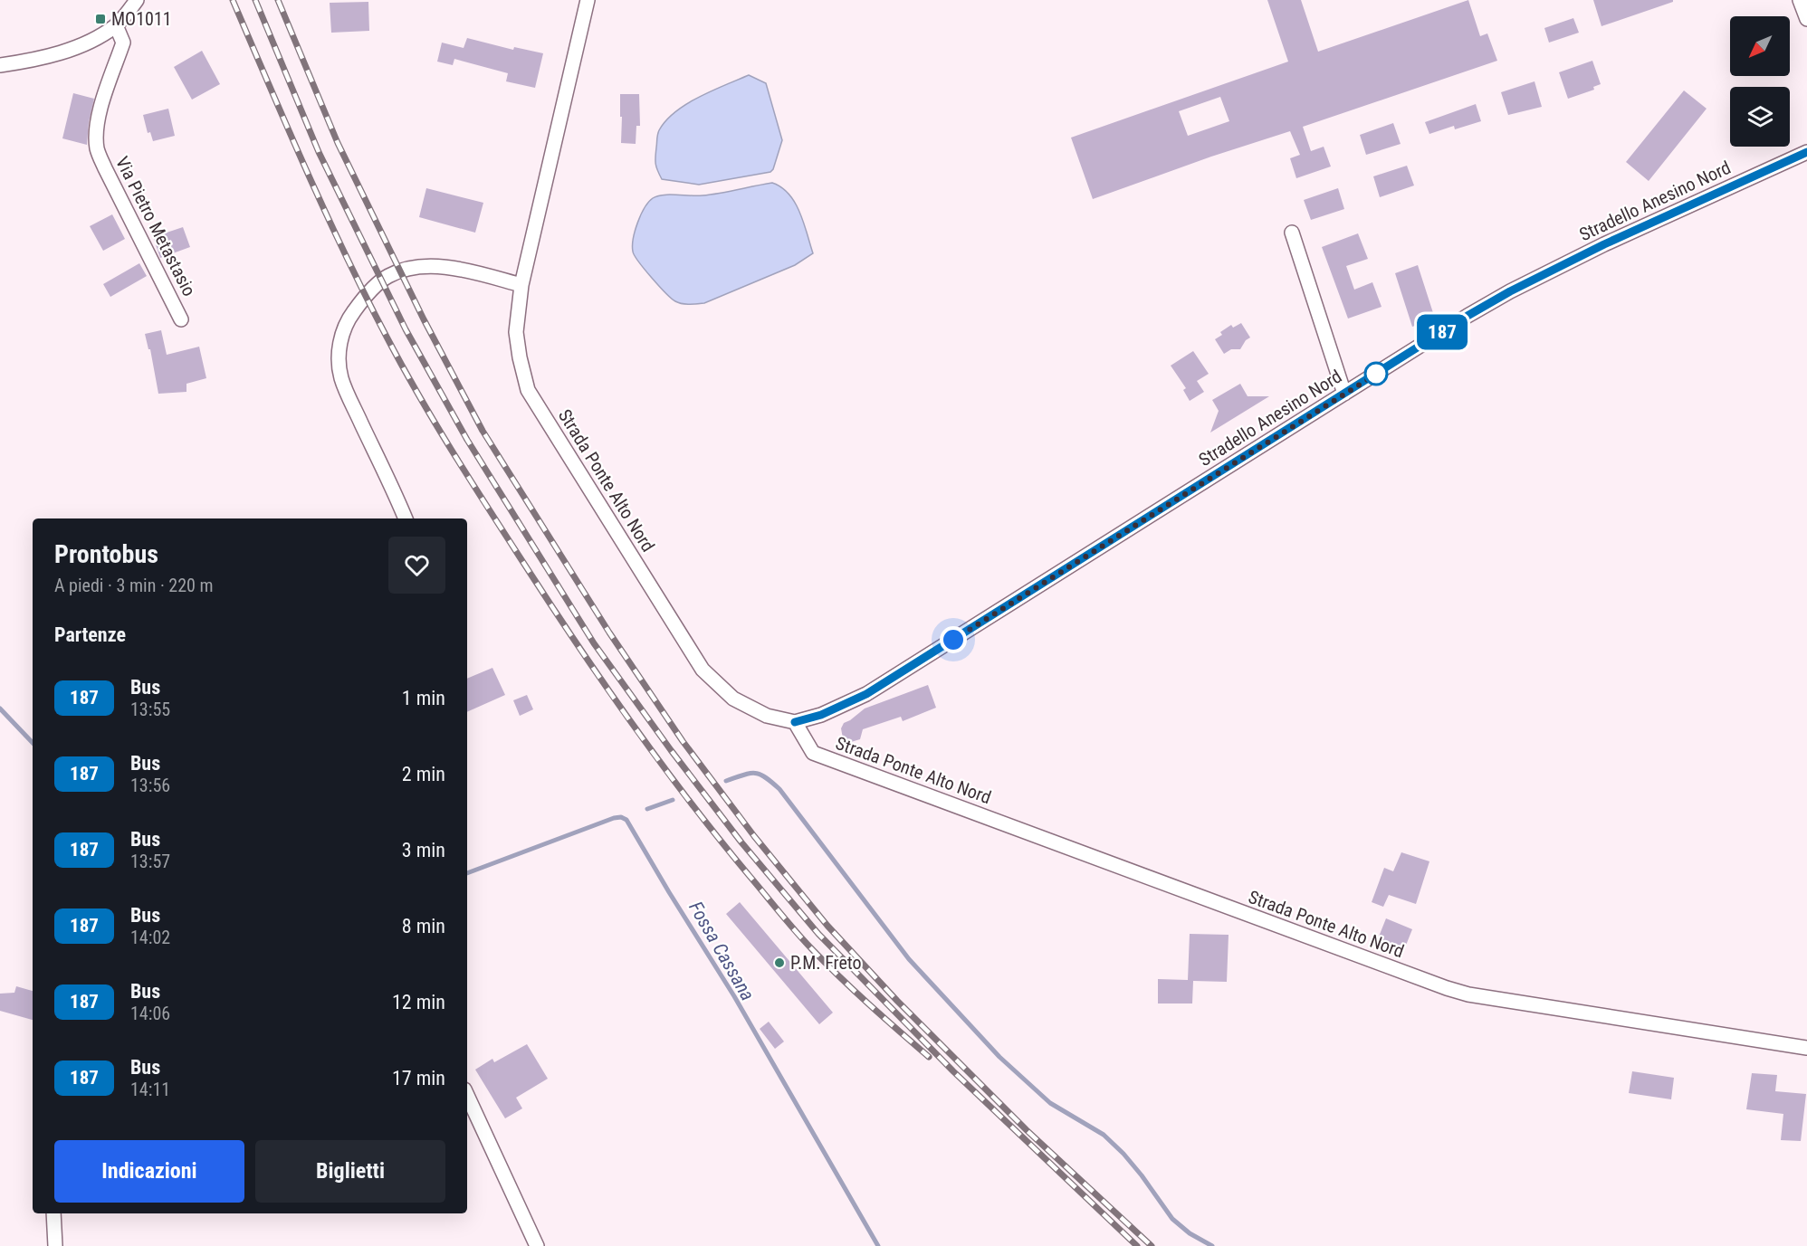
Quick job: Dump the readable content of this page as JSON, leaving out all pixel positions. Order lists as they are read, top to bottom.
{
  "streets": {
    "street": ["Stradello Anesino Nord", "Via Pietro Metastasio", "Strada Ponte Alto Nord"]
  },
  "crossings": [
    ["Stradello Anesino Nord", "Strada Ponte Alto Nord"]
  ],
  "water": ["Fossa Cassana"],
  "places": {
    "transit": ["MO1011"],
    "other": ["P.M. Freto"]
  },
  "lines": ["bus line 187"],
  "north": "bottom left",
  "page": {
    "on_map": "187",
    "heading": [
      ["Prontobus", "A piedi · 3 min · 220 m"],
      "Partenze"
    ],
    "list": [
      {
        "mark": "187",
        "name": "Bus",
        "note": "13:55",
        "value": "1 min"
      },
      {
        "mark": "187",
        "name": "Bus",
        "note": "13:56",
        "value": "2 min"
      },
      {
        "mark": "187",
        "name": "Bus",
        "note": "13:57",
        "value": "3 min"
      },
      {
        "mark": "187",
        "name": "Bus",
        "note": "14:02",
        "value": "8 min"
      },
      {
        "mark": "187",
        "name": "Bus",
        "note": "14:06",
        "value": "12 min"
      },
      {
        "mark": "187",
        "name": "Bus",
        "note": "14:11",
        "value": "17 min"
      }
    ],
    "buttons": ["Indicazioni", "Biglietti"]
  }
}
